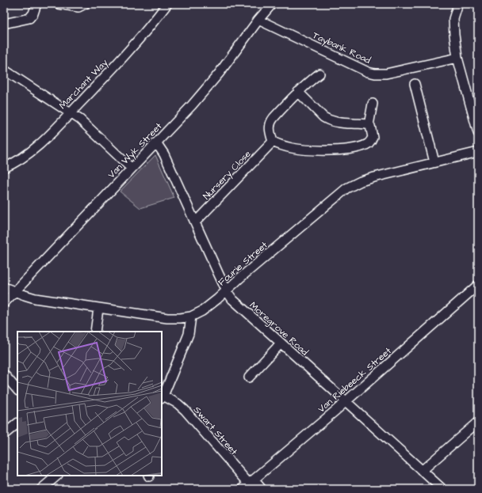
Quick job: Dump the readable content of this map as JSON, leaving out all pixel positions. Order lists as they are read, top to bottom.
{
  "streets": {
    "street": [
      "Taybank Road",
      "Marchant Way",
      "Van Wyk Street",
      "Nursery Close",
      "Fourie Street",
      "Moregrove Road",
      "Van Riebeeck Street",
      "Swart Street"
    ]
  },
  "crossings": [
    ["Taybank Road", "Van Wyk Street"],
    ["Van Wyk Street", "Fourie Street"],
    ["Van Wyk Street", "Moregrove Road"],
    ["Nursery Close", "Moregrove Road"],
    ["Fourie Street", "Moregrove Road"],
    ["Moregrove Road", "Van Riebeeck Street"],
    ["Van Riebeeck Street", "Swart Street"]
  ]
}
